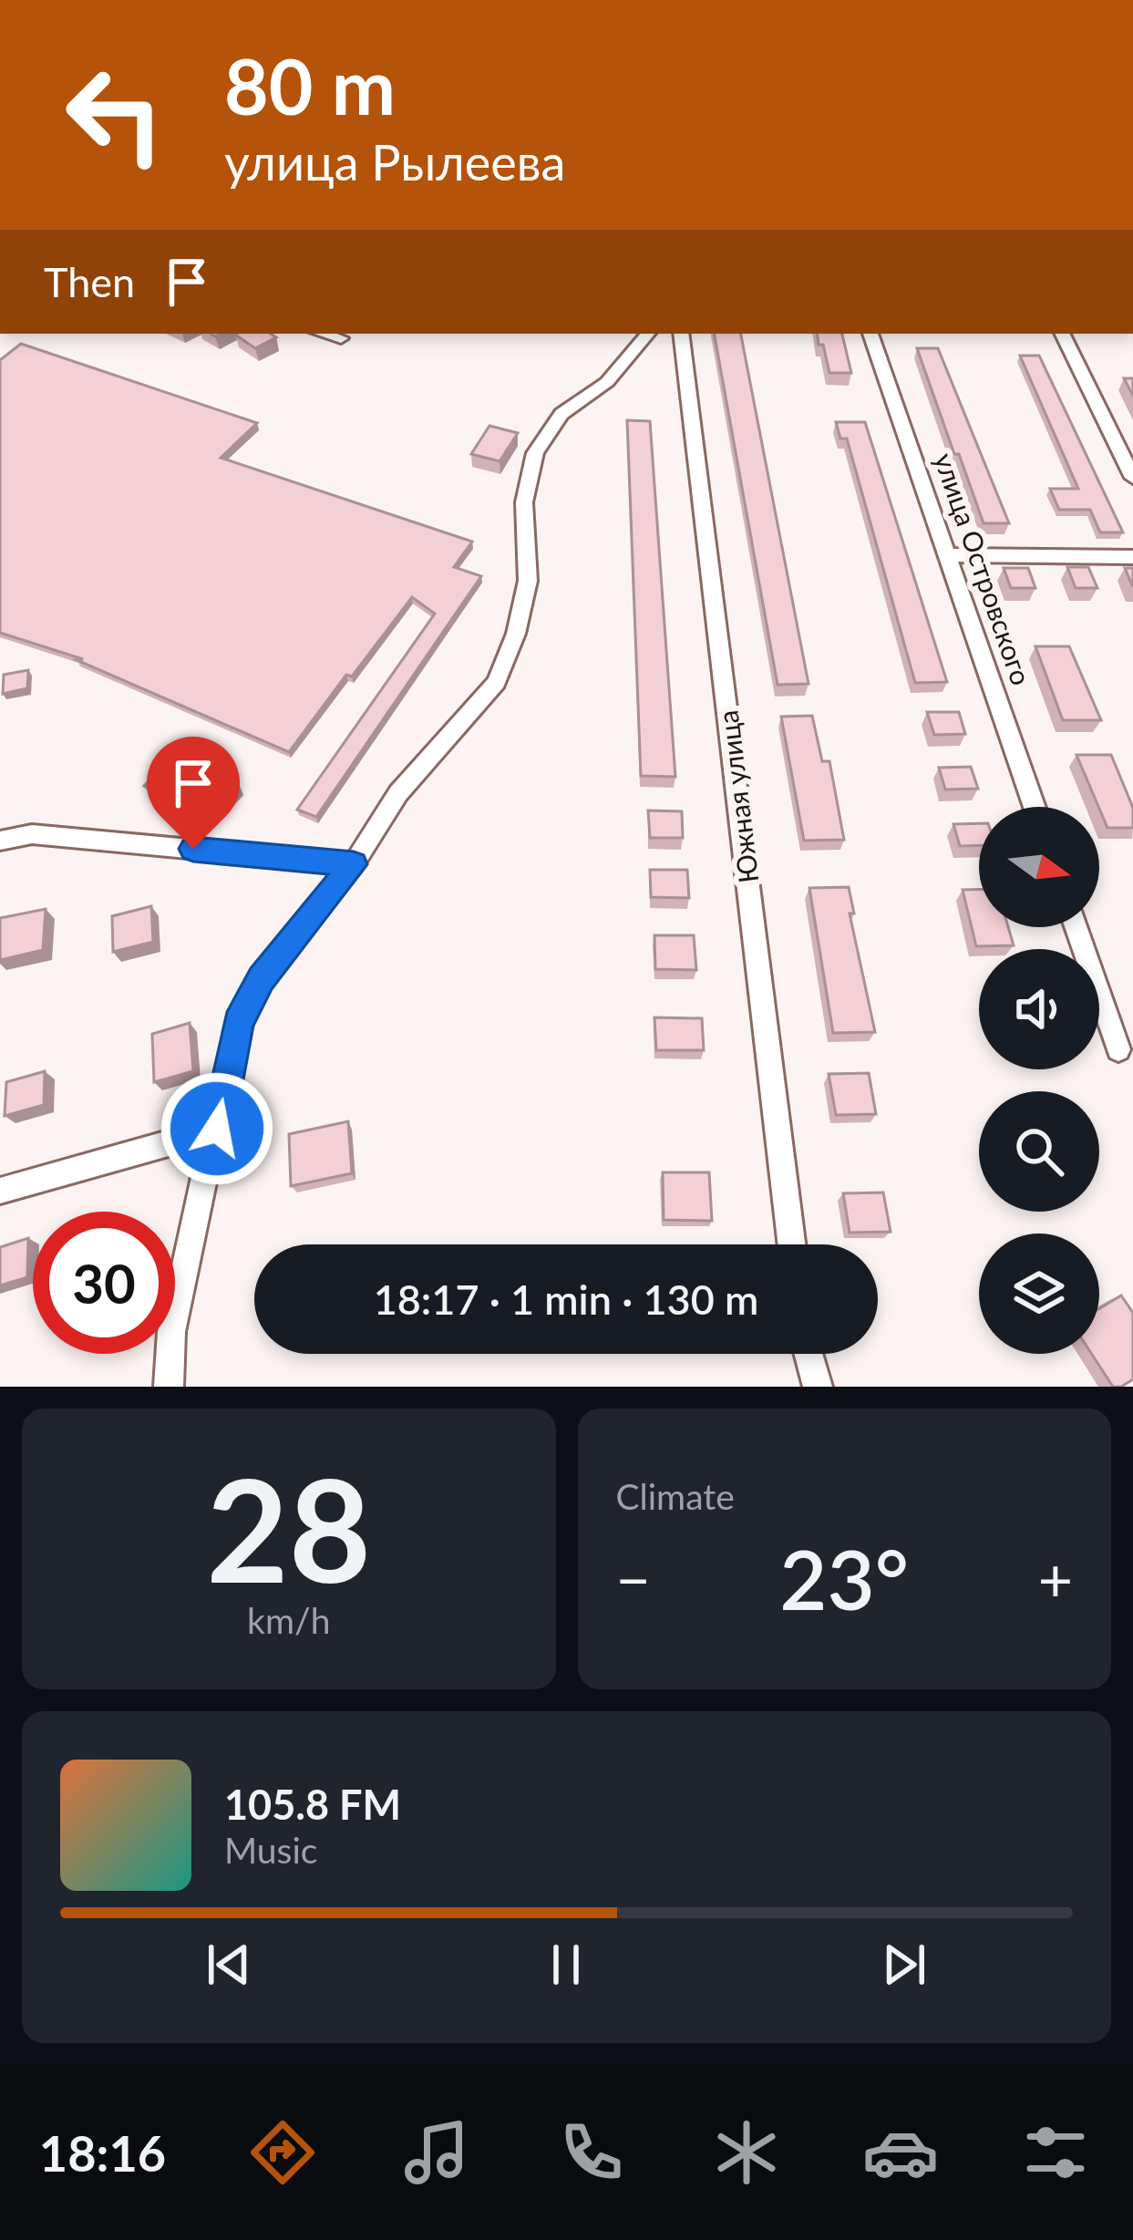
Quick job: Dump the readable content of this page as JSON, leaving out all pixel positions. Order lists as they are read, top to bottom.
{
  "streets": {
    "street": ["улица Островского", "Южная улица"]
  },
  "north": "right",
  "page": {
    "turn": ["80 m", "улица Рылеева"],
    "then": "Then",
    "limit": "30",
    "trip": "18:17 · 1 min · 130 m",
    "tile": [
      ["28", "km/h"],
      "Climate"
    ],
    "heat": ["−", "23°", "+"],
    "song": ["105.8 FM", "Music"],
    "tabs": "18:16"
  }
}
